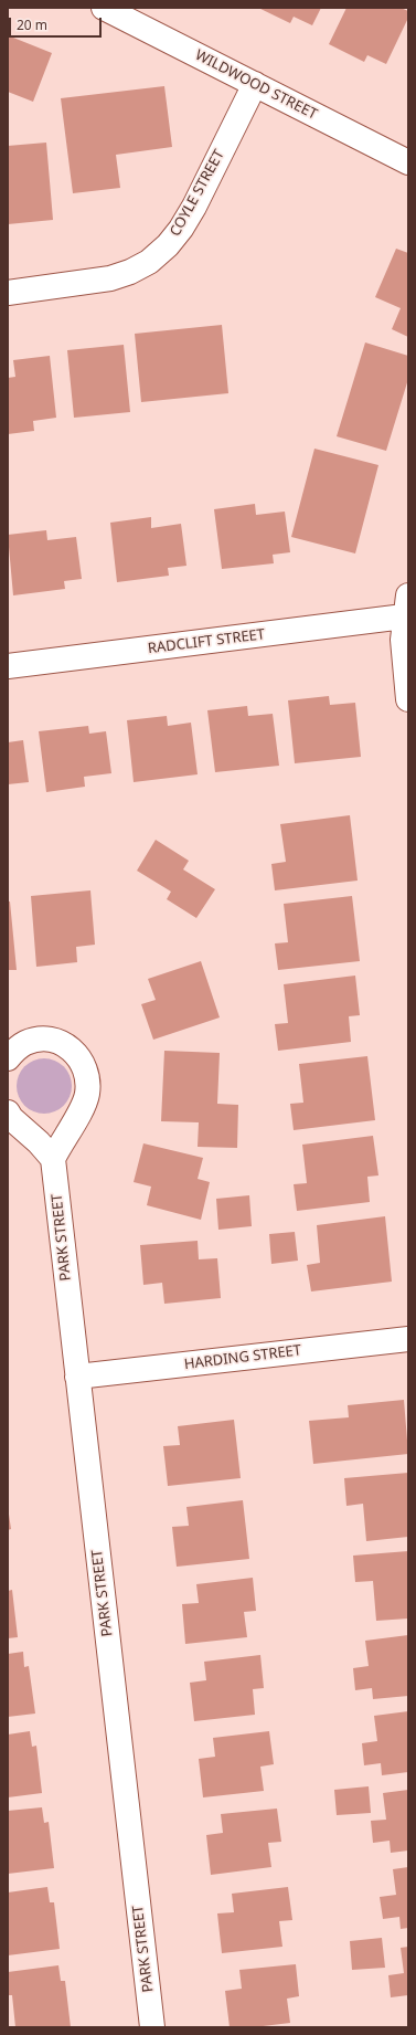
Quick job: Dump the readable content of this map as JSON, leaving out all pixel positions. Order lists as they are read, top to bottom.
{
  "streets": {
    "street": [
      "WILDWOOD STREET",
      "COYLE STREET",
      "RADCLIFT STREET",
      "PARK STREET",
      "HARDING STREET"
    ]
  },
  "crossings": [
    ["WILDWOOD STREET", "COYLE STREET"],
    ["PARK STREET", "HARDING STREET"]
  ],
  "scale_bar": "20 m"
}
